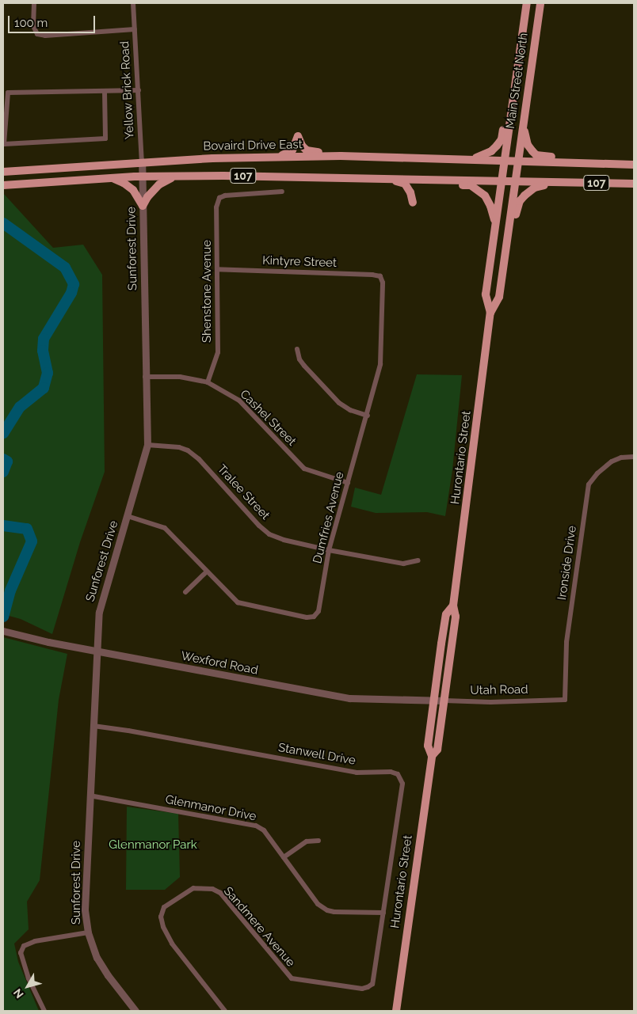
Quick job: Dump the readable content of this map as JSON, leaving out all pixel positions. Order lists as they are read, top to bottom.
{
  "streets": {
    "main road": [
      "Main Street North",
      "Bovaird Drive East",
      "107",
      "Hurontario Street"
    ],
    "street": [
      "Yellow Brick Road",
      "Sunforest Drive",
      "Kintyre Street",
      "Shenstone Avenue",
      "Cashel Street",
      "Tralee Street",
      "Dumfries Avenue",
      "Ironside Drive",
      "Wexford Road",
      "Utah Road",
      "Stanwell Drive",
      "Glenmanor Drive",
      "Sandmere Avenue"
    ]
  },
  "crossings": [
    ["Main Street North", "Bovaird Drive East"],
    ["Main Street North", "107"],
    ["Main Street North", "Hurontario Street"],
    ["Yellow Brick Road", "Bovaird Drive East"],
    ["Yellow Brick Road", "107"],
    ["Yellow Brick Road", "Sunforest Drive"],
    ["Bovaird Drive East", "107"],
    ["Bovaird Drive East", "Hurontario Street"],
    ["107", "Sunforest Drive"],
    ["107", "Hurontario Street"],
    ["Sunforest Drive", "Cashel Street"],
    ["Sunforest Drive", "Tralee Street"],
    ["Sunforest Drive", "Dumfries Avenue"],
    ["Sunforest Drive", "Wexford Road"],
    ["Sunforest Drive", "Stanwell Drive"],
    ["Sunforest Drive", "Glenmanor Drive"],
    ["Kintyre Street", "Shenstone Avenue"],
    ["Kintyre Street", "Dumfries Avenue"],
    ["Shenstone Avenue", "Cashel Street"],
    ["Cashel Street", "Dumfries Avenue"],
    ["Hurontario Street", "Wexford Road"],
    ["Hurontario Street", "Utah Road"],
    ["Tralee Street", "Dumfries Avenue"],
    ["Ironside Drive", "Utah Road"],
    ["Wexford Road", "Utah Road"],
    ["Stanwell Drive", "Glenmanor Drive"],
    ["Stanwell Drive", "Sandmere Avenue"],
    ["Glenmanor Drive", "Sandmere Avenue"]
  ],
  "parks": ["Glenmanor Park"],
  "scale_bar": "100 m",
  "north": "bottom left"
}
